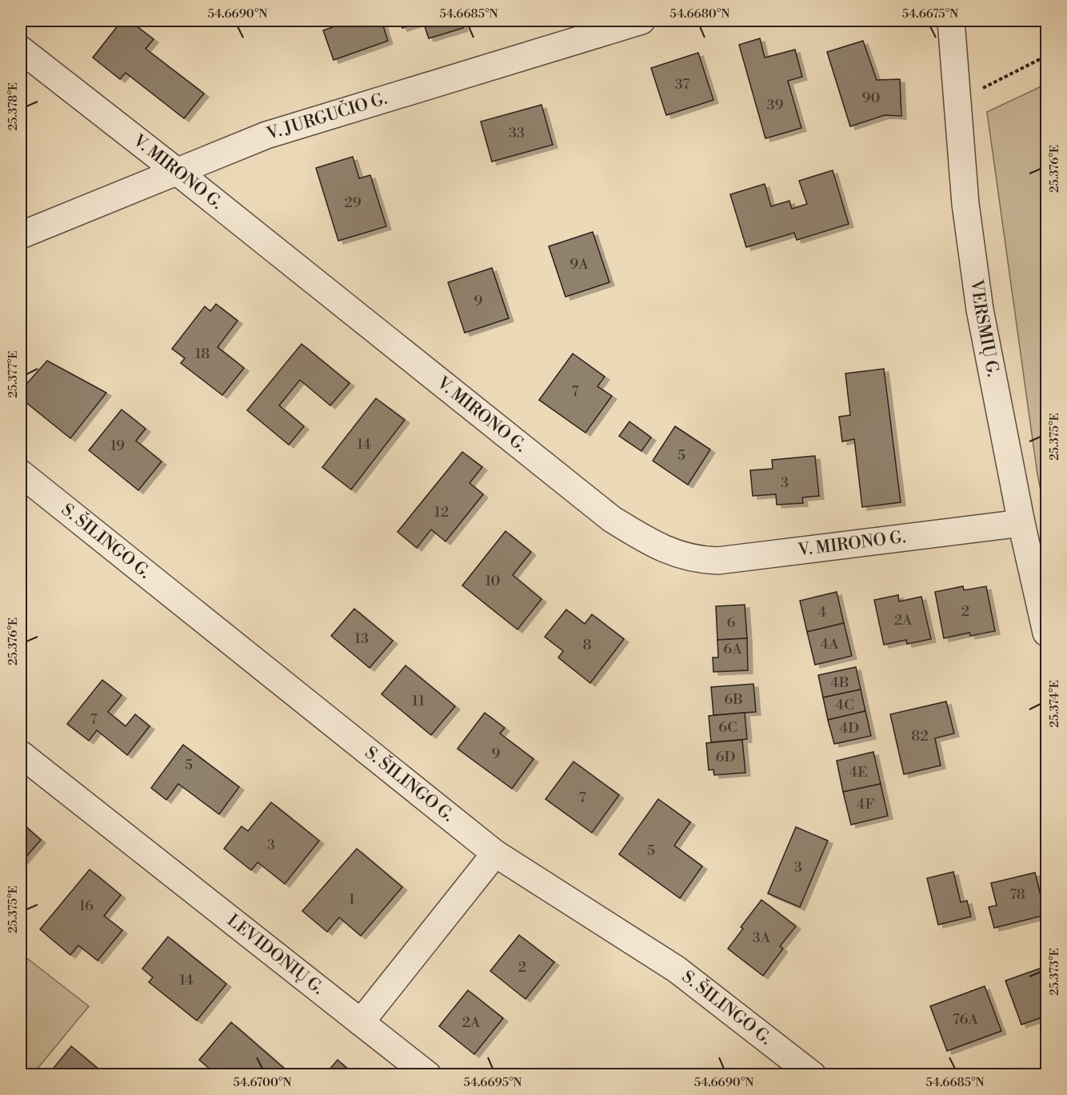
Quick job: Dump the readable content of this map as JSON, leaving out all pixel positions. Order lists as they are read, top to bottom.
{
  "streets": {
    "street": [
      "V. JURGUČIO G.",
      "V. MIRONO G.",
      "VERSMIŲ G.",
      "S. ŠILINGO G.",
      "LEVIDONIŲ G."
    ]
  },
  "crossings": [
    ["V. JURGUČIO G.", "V. MIRONO G."],
    ["V. MIRONO G.", "VERSMIŲ G."]
  ],
  "house_numbers": [
    "37",
    "90",
    "39",
    "33",
    "29",
    "9A",
    "9",
    "18",
    "7",
    "14",
    "19",
    "5",
    "3",
    "12",
    "10",
    "2",
    "4",
    "2A",
    "6",
    "13",
    "4A",
    "8",
    "6A",
    "4B",
    "6B",
    "11",
    "4C",
    "7",
    "6C",
    "4D",
    "82",
    "9",
    "6D",
    "5",
    "4E",
    "7",
    "4F",
    "3",
    "5",
    "3",
    "78",
    "1",
    "16",
    "3A",
    "2",
    "14",
    "76A",
    "2A"
  ],
  "coordinates": [
    "54.6690°N",
    "54.6685°N",
    "54.6680°N",
    "54.6675°N",
    "25.378°E",
    "25.376°E",
    "25.377°E",
    "25.375°E",
    "25.374°E",
    "25.373°E",
    "54.6700°N",
    "54.6695°N"
  ]
}
